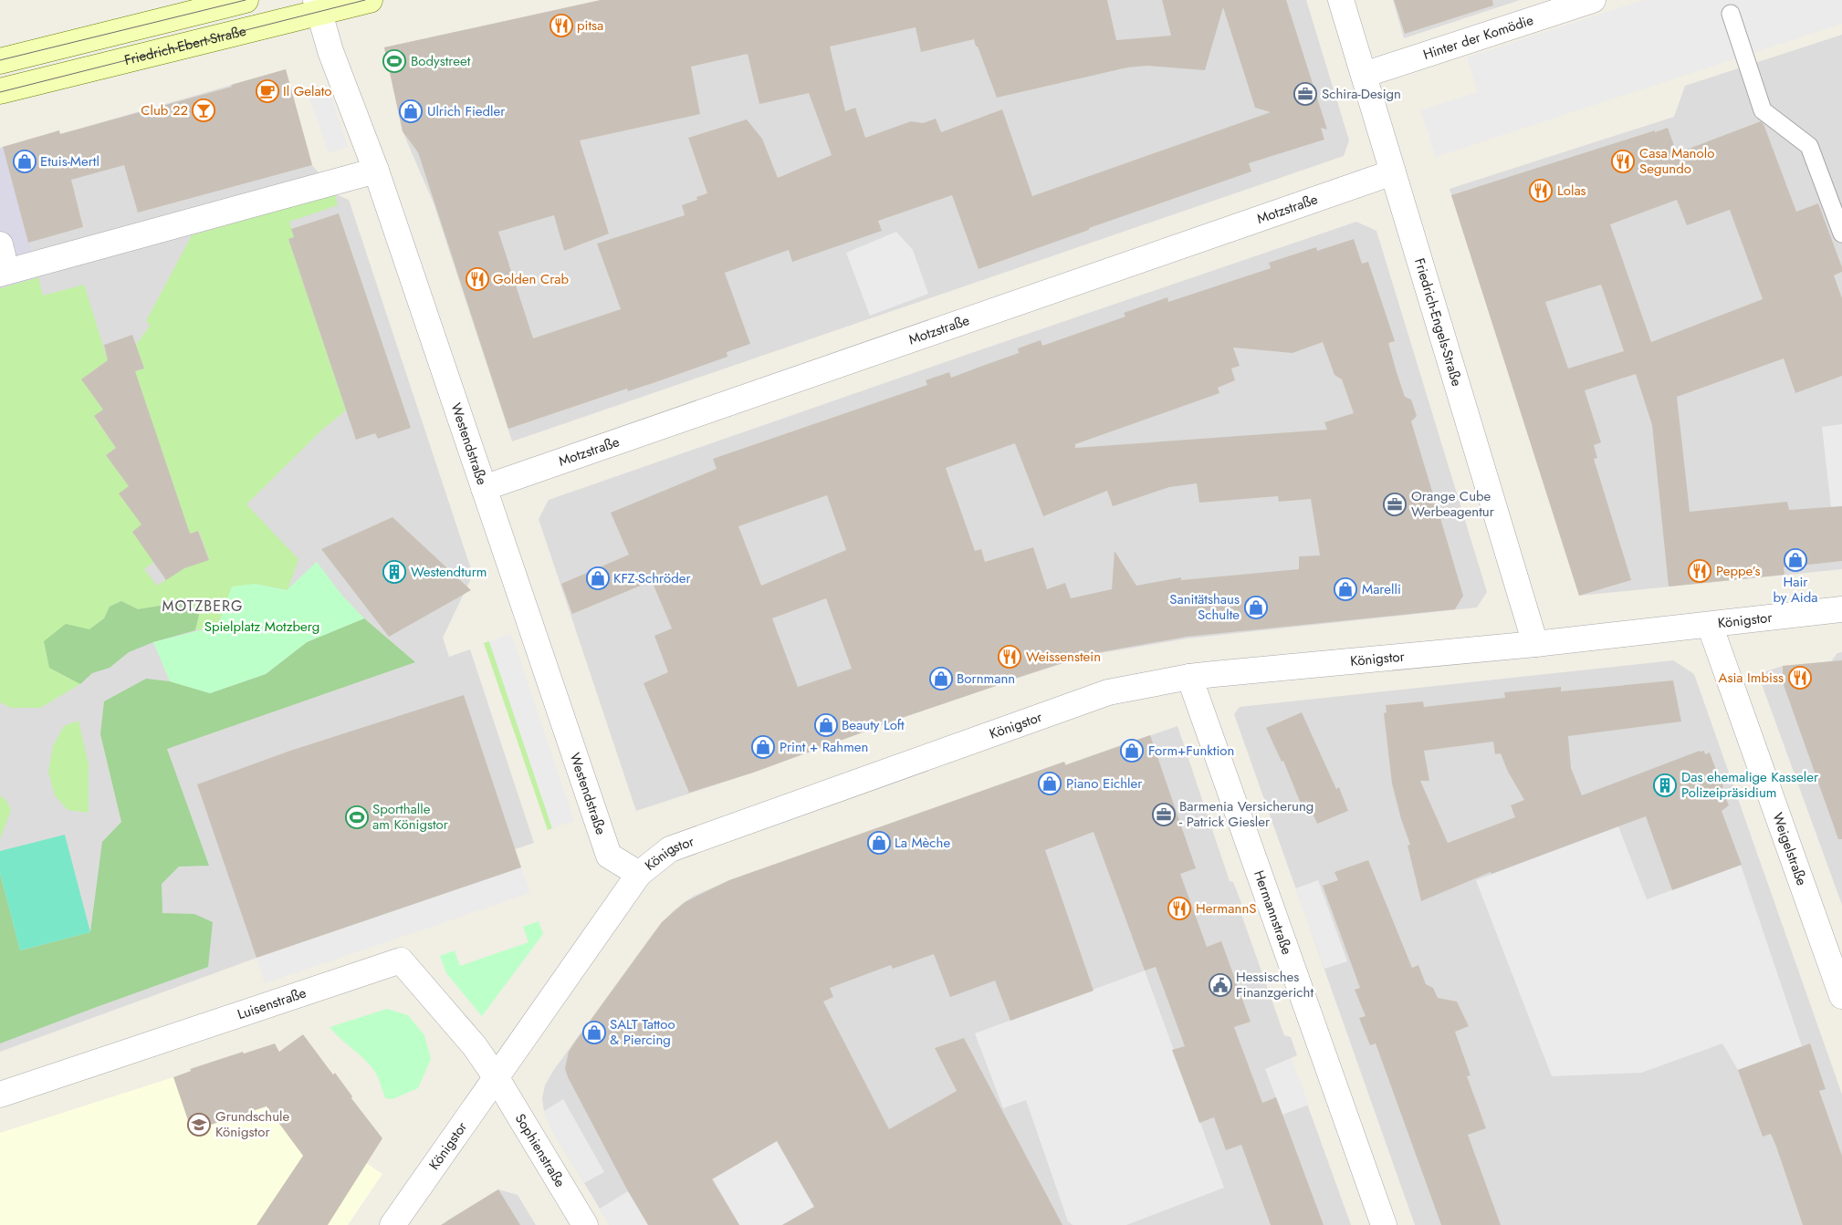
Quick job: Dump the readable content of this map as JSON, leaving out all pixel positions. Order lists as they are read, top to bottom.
{
  "streets": {
    "main road": ["Friedrich-Ebert-Straße"],
    "street": [
      "Hinter der Komödie",
      "Motzstraße",
      "Friedrich-Engels-Straße",
      "Westendstraße",
      "Königstor",
      "Weigelstraße",
      "Hermannstraße",
      "Luisenstraße",
      "Sophienstraße"
    ]
  },
  "crossings": [
    ["Hinter der Komödie", "Friedrich-Engels-Straße"],
    ["Friedrich-Ebert-Straße", "Westendstraße"],
    ["Motzstraße", "Friedrich-Engels-Straße"],
    ["Motzstraße", "Westendstraße"],
    ["Friedrich-Engels-Straße", "Königstor"],
    ["Westendstraße", "Königstor"],
    ["Königstor", "Weigelstraße"],
    ["Königstor", "Hermannstraße"],
    ["Königstor", "Luisenstraße"],
    ["Königstor", "Sophienstraße"],
    ["Luisenstraße", "Sophienstraße"]
  ],
  "districts": ["MOTZBERG"],
  "parks": ["Spielplatz Motzberg"],
  "places": {
    "restaurant": [
      "pitsa",
      "Casa Manolo Segundo",
      "Lolas",
      "Golden Crab",
      "Peppe’s",
      "Weissenstein",
      "Asia Imbiss",
      "HermannS"
    ],
    "sports": ["Bodystreet", "Sporthalle am Königstor"],
    "cafe": ["Il Gelato"],
    "office": ["Schira-Design", "Orange Cube Werbeagentur", "Barmenia Versicherung - Patrick Giesler"],
    "bar": ["Club 22"],
    "shop": [
      "Ulrich Fiedler",
      "Etuis-Mertl",
      "Hair by Aida",
      "KFZ-Schröder",
      "Marelli",
      "Sanitätshaus Schulte",
      "Bornmann",
      "Beauty Loft",
      "Print + Rahmen",
      "Form+Funktion",
      "Piano Eichler",
      "La Mèche",
      "SALT Tattoo & Piercing"
    ],
    "building": ["Westendturm", "Das ehemalige Kasseler Polizeipräsidium"],
    "public building": ["Hessisches Finanzgericht"],
    "school or university": ["Grundschule Königstor"]
  }
}
